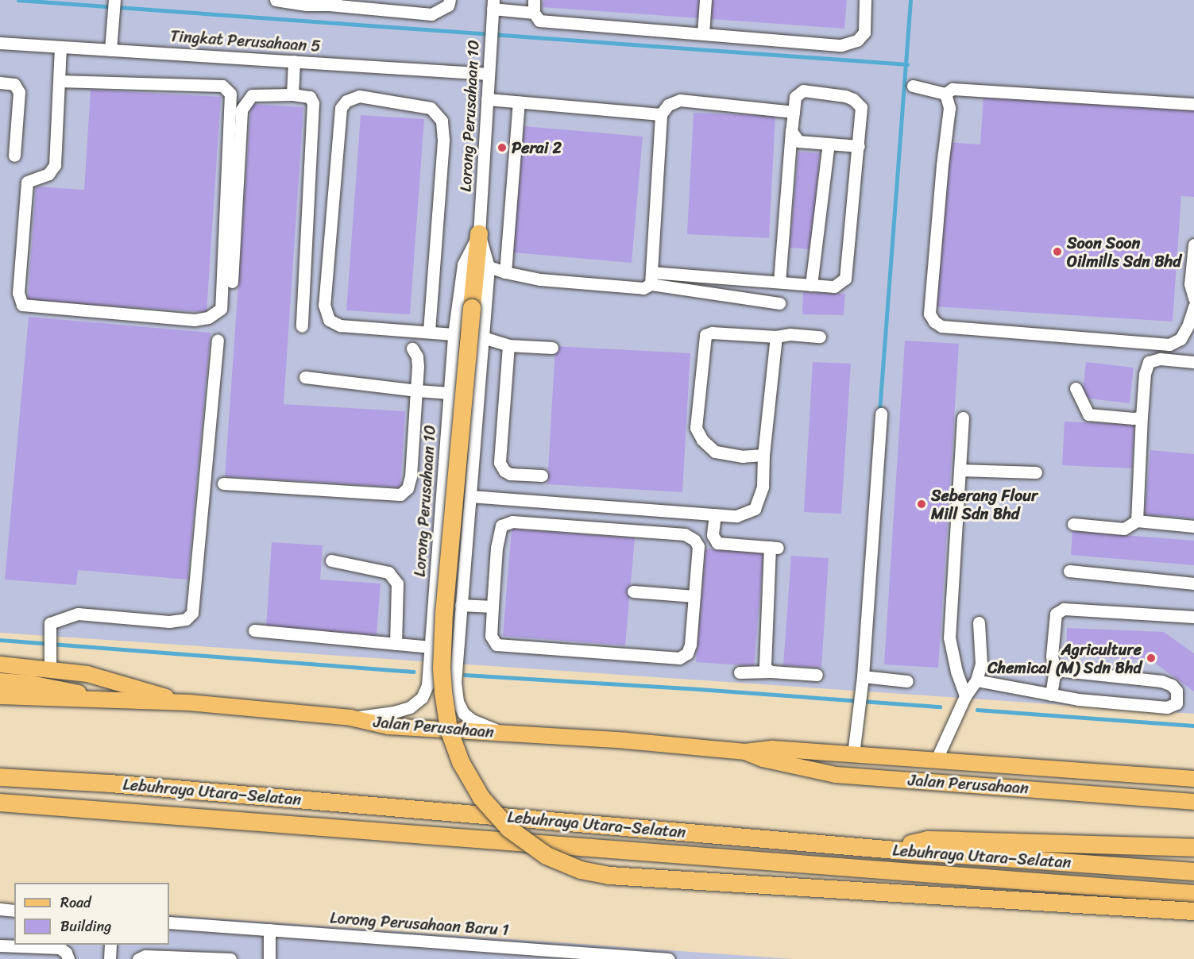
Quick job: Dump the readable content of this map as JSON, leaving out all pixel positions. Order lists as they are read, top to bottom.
{
  "streets": {
    "highway": ["Lebuhraya Utara–Selatan"],
    "main road": ["Jalan Perusahaan"],
    "street": ["Tingkat Perusahaan 5", "Lorong Perusahaan 10", "Lorong Perusahaan Baru 1"]
  },
  "crossings": [
    ["Tingkat Perusahaan 5", "Lorong Perusahaan 10"],
    ["Lorong Perusahaan 10", "Jalan Perusahaan"]
  ],
  "places": [
    "Perai 2",
    "Soon Soon Oilmills Sdn Bhd",
    "Seberang Flour Mill Sdn Bhd",
    "Agriculture Chemical (M) Sdn Bhd"
  ],
  "legend": ["Road", "Building"]
}
